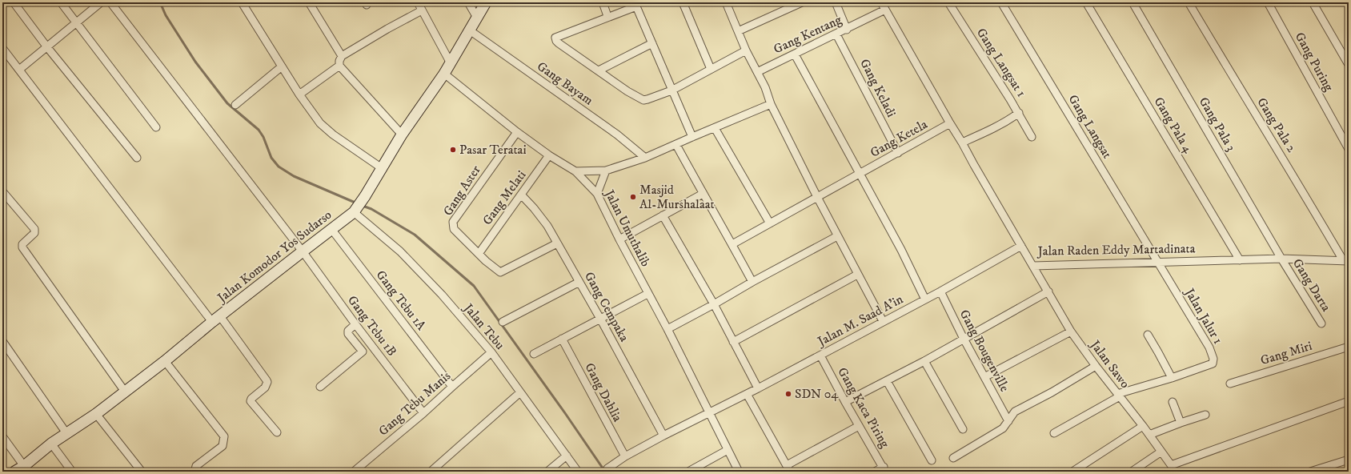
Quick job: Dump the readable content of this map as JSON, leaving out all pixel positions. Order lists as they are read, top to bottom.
{
  "streets": {
    "street": [
      "Gang Kentang",
      "Gang Puring",
      "Gang Langsat 1",
      "Gang Bayam",
      "Gang Keladi",
      "Gang Pala 3",
      "Gang Pala 4",
      "Gang Pala 2",
      "Gang Langsat",
      "Gang Ketela",
      "Gang Aster",
      "Gang Melati",
      "Jalan Umuthalib",
      "Jalan Raden Eddy Martadinata",
      "Jalan Komodor Yos Sudarso",
      "Gang Darta",
      "Gang Tebu 1A",
      "Gang Cempaka",
      "Jalan Jalur 1",
      "Jalan M. Saad A'in",
      "Gang Tebu 1B",
      "Jalan Tebu",
      "Gang Bougenville",
      "Gang Miri",
      "Jalan Sawo",
      "Gang Dahlia",
      "Gang Tebu Manis",
      "Gang Kaca Piring"
    ]
  },
  "crossings": [
    ["Gang Kentang", "Gang Keladi"],
    ["Gang Kentang", "Jalan Raden Eddy Martadinata"],
    ["Gang Bayam", "Jalan Komodor Yos Sudarso"],
    ["Gang Keladi", "Gang Ketela"],
    ["Gang Pala 3", "Jalan Raden Eddy Martadinata"],
    ["Gang Pala 3", "Gang Darta"],
    ["Gang Pala 4", "Jalan Raden Eddy Martadinata"],
    ["Gang Pala 2", "Jalan Raden Eddy Martadinata"],
    ["Gang Langsat", "Jalan Raden Eddy Martadinata"],
    ["Gang Langsat", "Jalan Jalur 1"],
    ["Gang Ketela", "Jalan Raden Eddy Martadinata"],
    ["Gang Aster", "Gang Melati"],
    ["Gang Aster", "Jalan Umuthalib"],
    ["Gang Aster", "Gang Cempaka"],
    ["Gang Melati", "Jalan Umuthalib"],
    ["Gang Melati", "Gang Cempaka"],
    ["Jalan Umuthalib", "Jalan Komodor Yos Sudarso"],
    ["Jalan Umuthalib", "Jalan M. Saad A'in"],
    ["Jalan Raden Eddy Martadinata", "Gang Darta"],
    ["Jalan Raden Eddy Martadinata", "Jalan Jalur 1"],
    ["Jalan Raden Eddy Martadinata", "Jalan M. Saad A'in"],
    ["Jalan Raden Eddy Martadinata", "Jalan Sawo"],
    ["Jalan Komodor Yos Sudarso", "Gang Tebu 1A"],
    ["Jalan Komodor Yos Sudarso", "Gang Tebu 1B"],
    ["Jalan Komodor Yos Sudarso", "Jalan Tebu"],
    ["Gang Tebu 1A", "Gang Tebu Manis"],
    ["Gang Cempaka", "Jalan M. Saad A'in"],
    ["Jalan Jalur 1", "Jalan Sawo"],
    ["Jalan M. Saad A'in", "Gang Bougenville"],
    ["Jalan M. Saad A'in", "Gang Dahlia"],
    ["Jalan M. Saad A'in", "Gang Kaca Piring"],
    ["Gang Tebu 1B", "Gang Tebu Manis"],
    ["Jalan Tebu", "Gang Tebu Manis"]
  ],
  "places": ["Pasar Teratai", "Masjid Al-Murshalaat", "SDN 04"]
}
